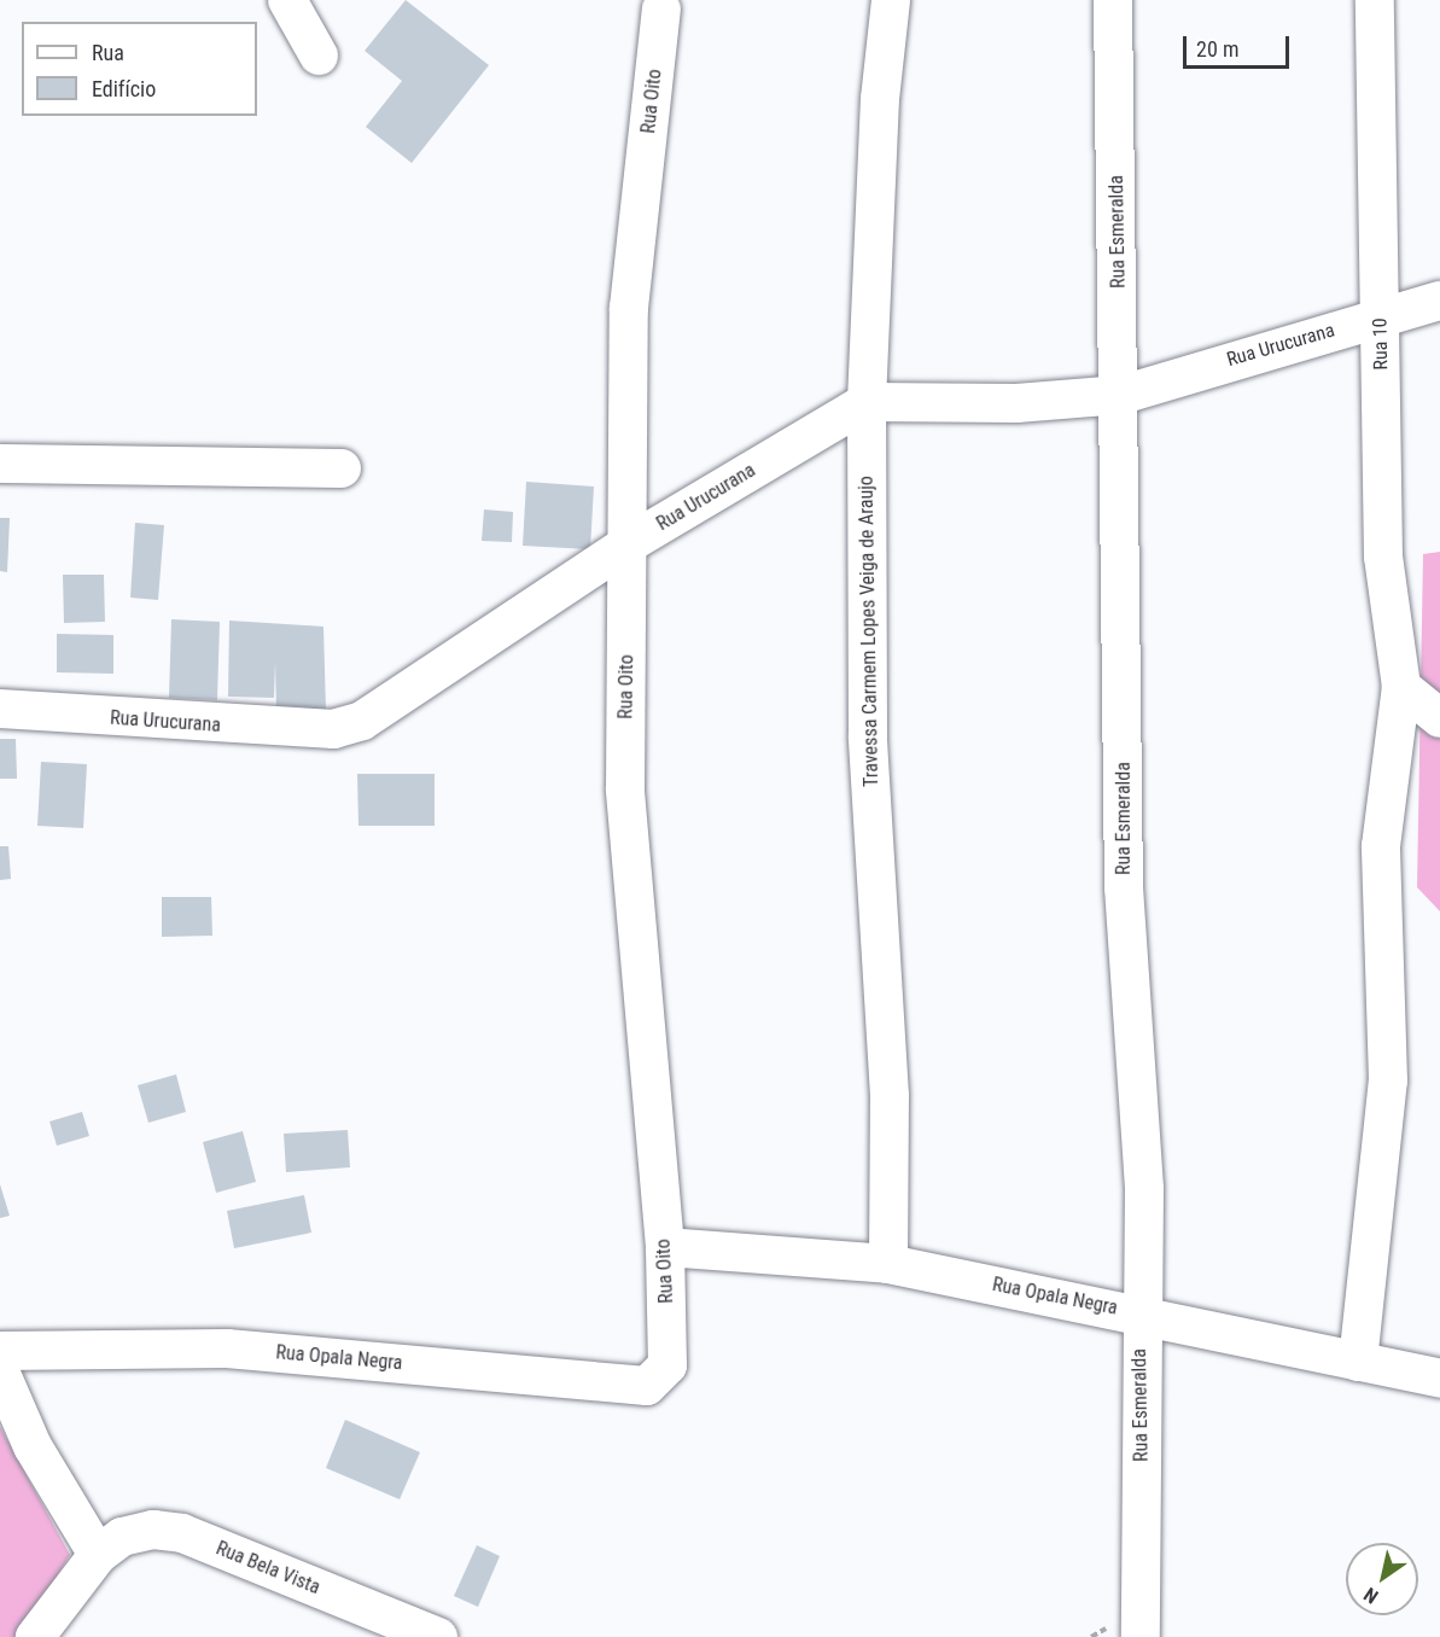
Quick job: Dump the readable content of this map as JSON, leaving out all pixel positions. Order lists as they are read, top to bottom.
{
  "streets": {
    "street": [
      "Rua Oito",
      "Rua Esmeralda",
      "Rua 10",
      "Rua Urucurana",
      "Travessa Carmem Lopes Veiga de Araujo",
      "Rua Opala Negra",
      "Rua Bela Vista"
    ]
  },
  "crossings": [
    ["Rua Oito", "Rua Urucurana"],
    ["Rua Oito", "Rua Opala Negra"],
    ["Rua Esmeralda", "Rua Urucurana"],
    ["Rua Esmeralda", "Rua Opala Negra"],
    ["Rua 10", "Rua Urucurana"],
    ["Rua 10", "Rua Opala Negra"],
    ["Rua Urucurana", "Travessa Carmem Lopes Veiga de Araujo"],
    ["Travessa Carmem Lopes Veiga de Araujo", "Rua Opala Negra"]
  ],
  "legend": ["Rua", "Edifício"],
  "scale_bar": "20 m",
  "north": "bottom left"
}
